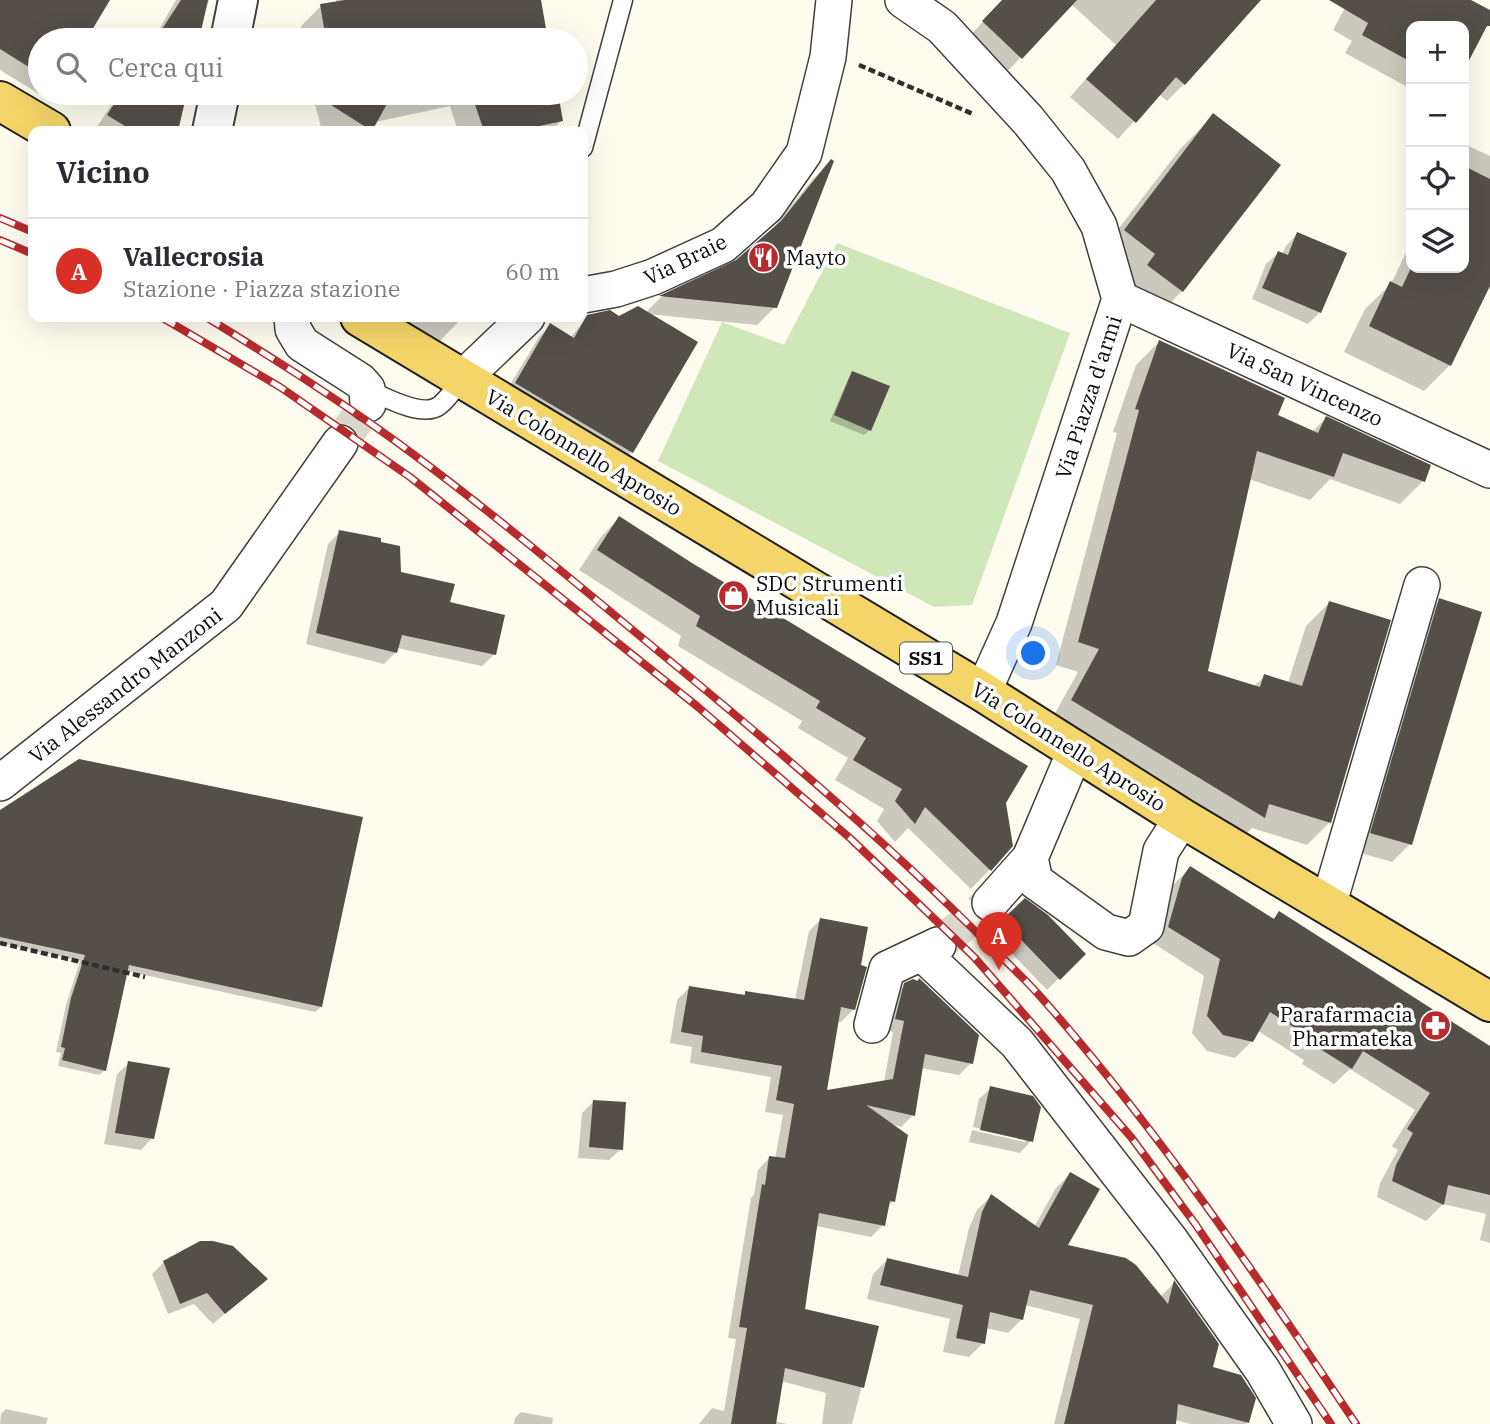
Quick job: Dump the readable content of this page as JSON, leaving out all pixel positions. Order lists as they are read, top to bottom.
{
  "streets": {
    "main road": ["Via Colonnello Aprosio", "SS1"],
    "street": [
      "Via Braie",
      "Via San Vincenzo",
      "Via Piazza d'armi",
      "Via Alessandro Manzoni"
    ]
  },
  "crossings": [
    ["Via San Vincenzo", "Via Piazza d'armi"],
    ["Via Piazza d'armi", "Via Colonnello Aprosio"]
  ],
  "places": {
    "restaurant": ["Mayto"],
    "shop": ["SDC Strumenti Musicali"],
    "pharmacy": ["Parafarmacia Pharmateka"]
  },
  "page": {
    "map_buttons": ["+", "−"],
    "search": "Cerca qui",
    "heading": "Vicino",
    "list": [
      {
        "mark": "A",
        "name": "Vallecrosia",
        "note": "Stazione · Piazza stazione",
        "value": "60 m"
      }
    ],
    "pins": "A"
  }
}
